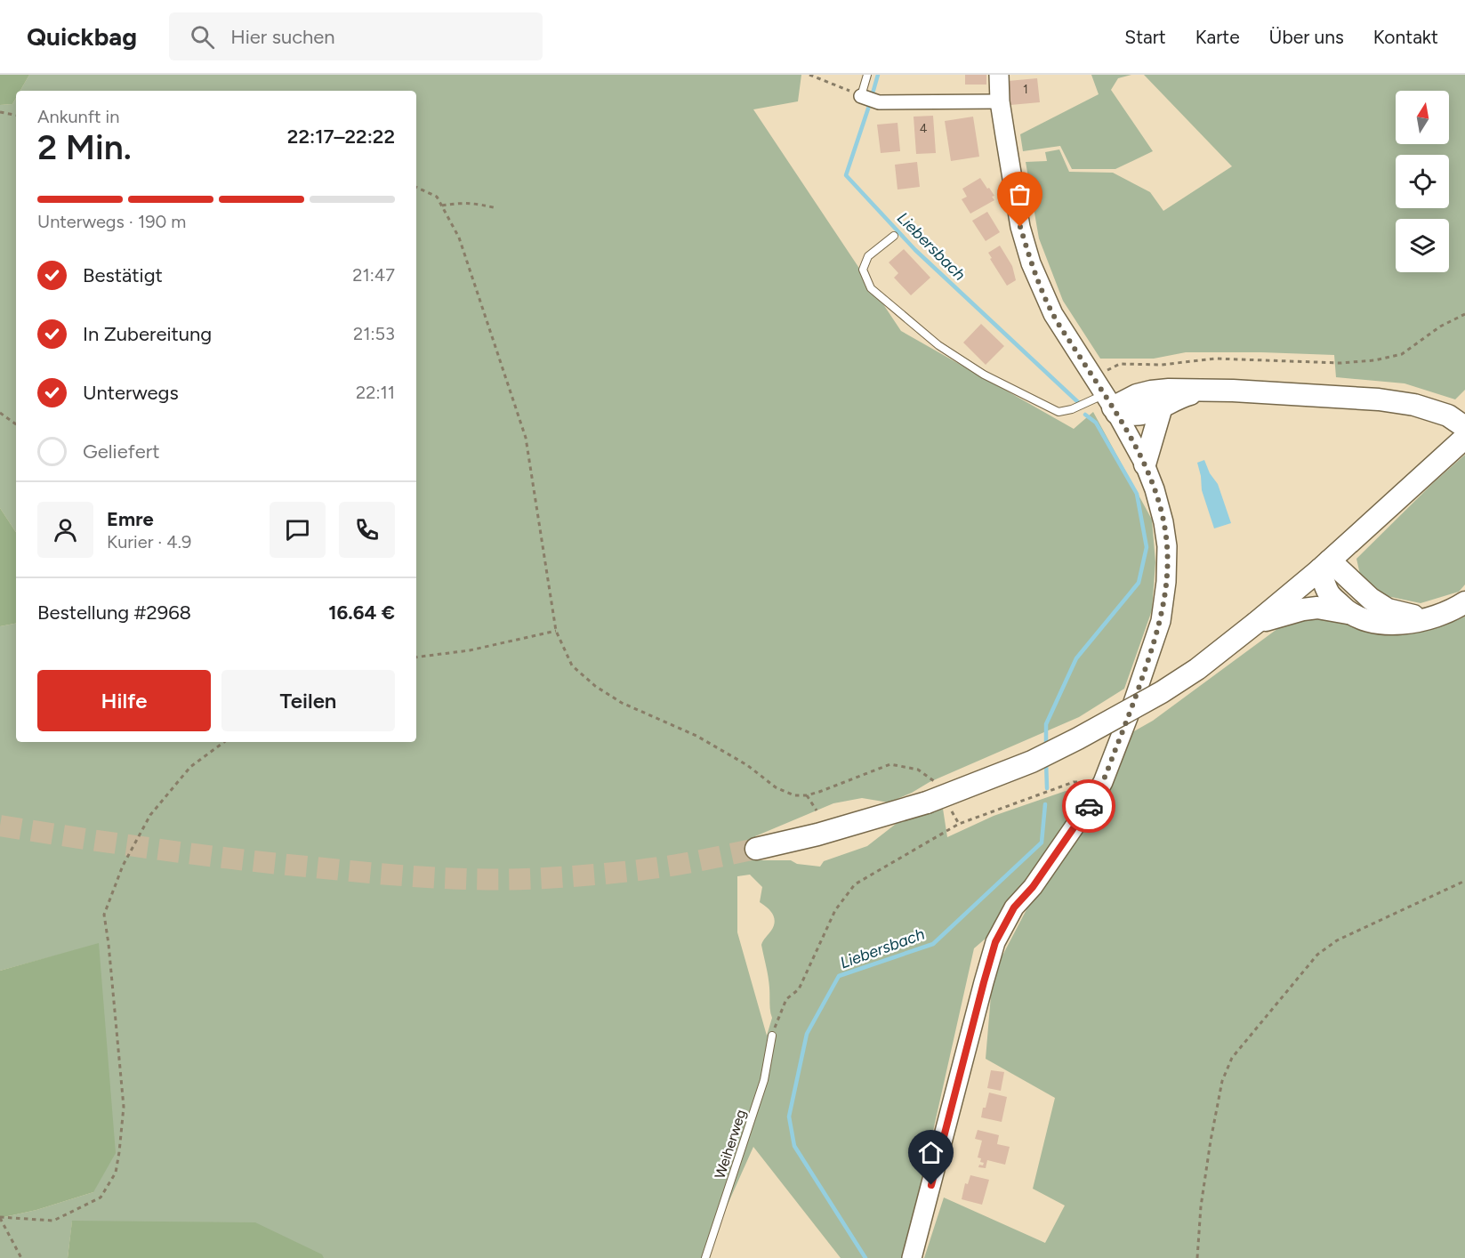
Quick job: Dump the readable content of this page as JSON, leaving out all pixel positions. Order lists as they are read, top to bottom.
{
  "streets": {
    "lane": ["Weiherweg"]
  },
  "water": ["Liebersbach"],
  "house_numbers": ["1", "4"],
  "north": "top",
  "page": {
    "header": "Quickbag",
    "search": "Hier suchen",
    "nav": [
      "Start",
      "Karte",
      "Über uns",
      "Kontakt"
    ],
    "heading": ["2 Min.", "Ankunft in", "22:17–22:22"],
    "panel": [
      "Emre",
      "Kurier · 4.9",
      "Bestellung #2968",
      "16.64 €"
    ],
    "bar": "Unterwegs · 190 m",
    "list": [
      ["Bestätigt", "21:47"],
      ["In Zubereitung", "21:53"],
      ["Unterwegs", "22:11"],
      "Geliefert"
    ],
    "buttons": ["Hilfe", "Teilen"]
  }
}
